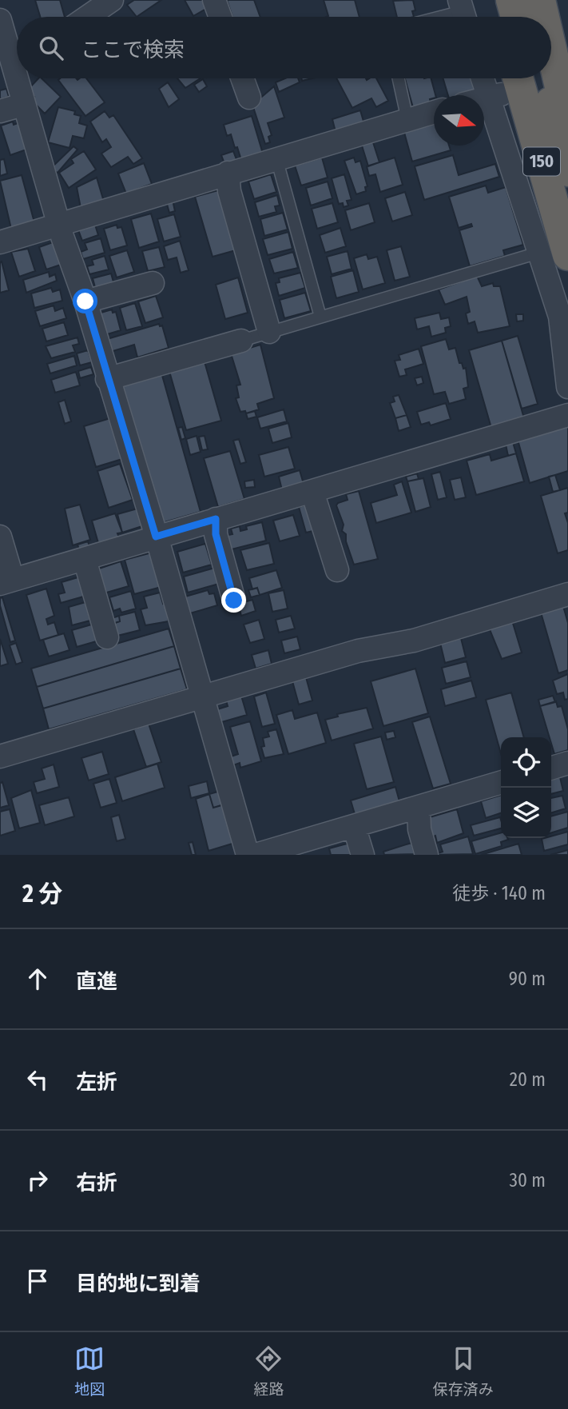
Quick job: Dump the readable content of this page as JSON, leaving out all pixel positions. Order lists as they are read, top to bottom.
{
  "streets": {
    "highway": ["150"]
  },
  "north": "right",
  "page": {
    "search": "ここで検索",
    "heading": ["2 分", "徒歩 · 140 m"],
    "list": [
      ["直進", "90 m"],
      ["左折", "20 m"],
      ["右折", "30 m"],
      "目的地に到着"
    ],
    "nav": ["地図", "経路", "保存済み"]
  }
}
